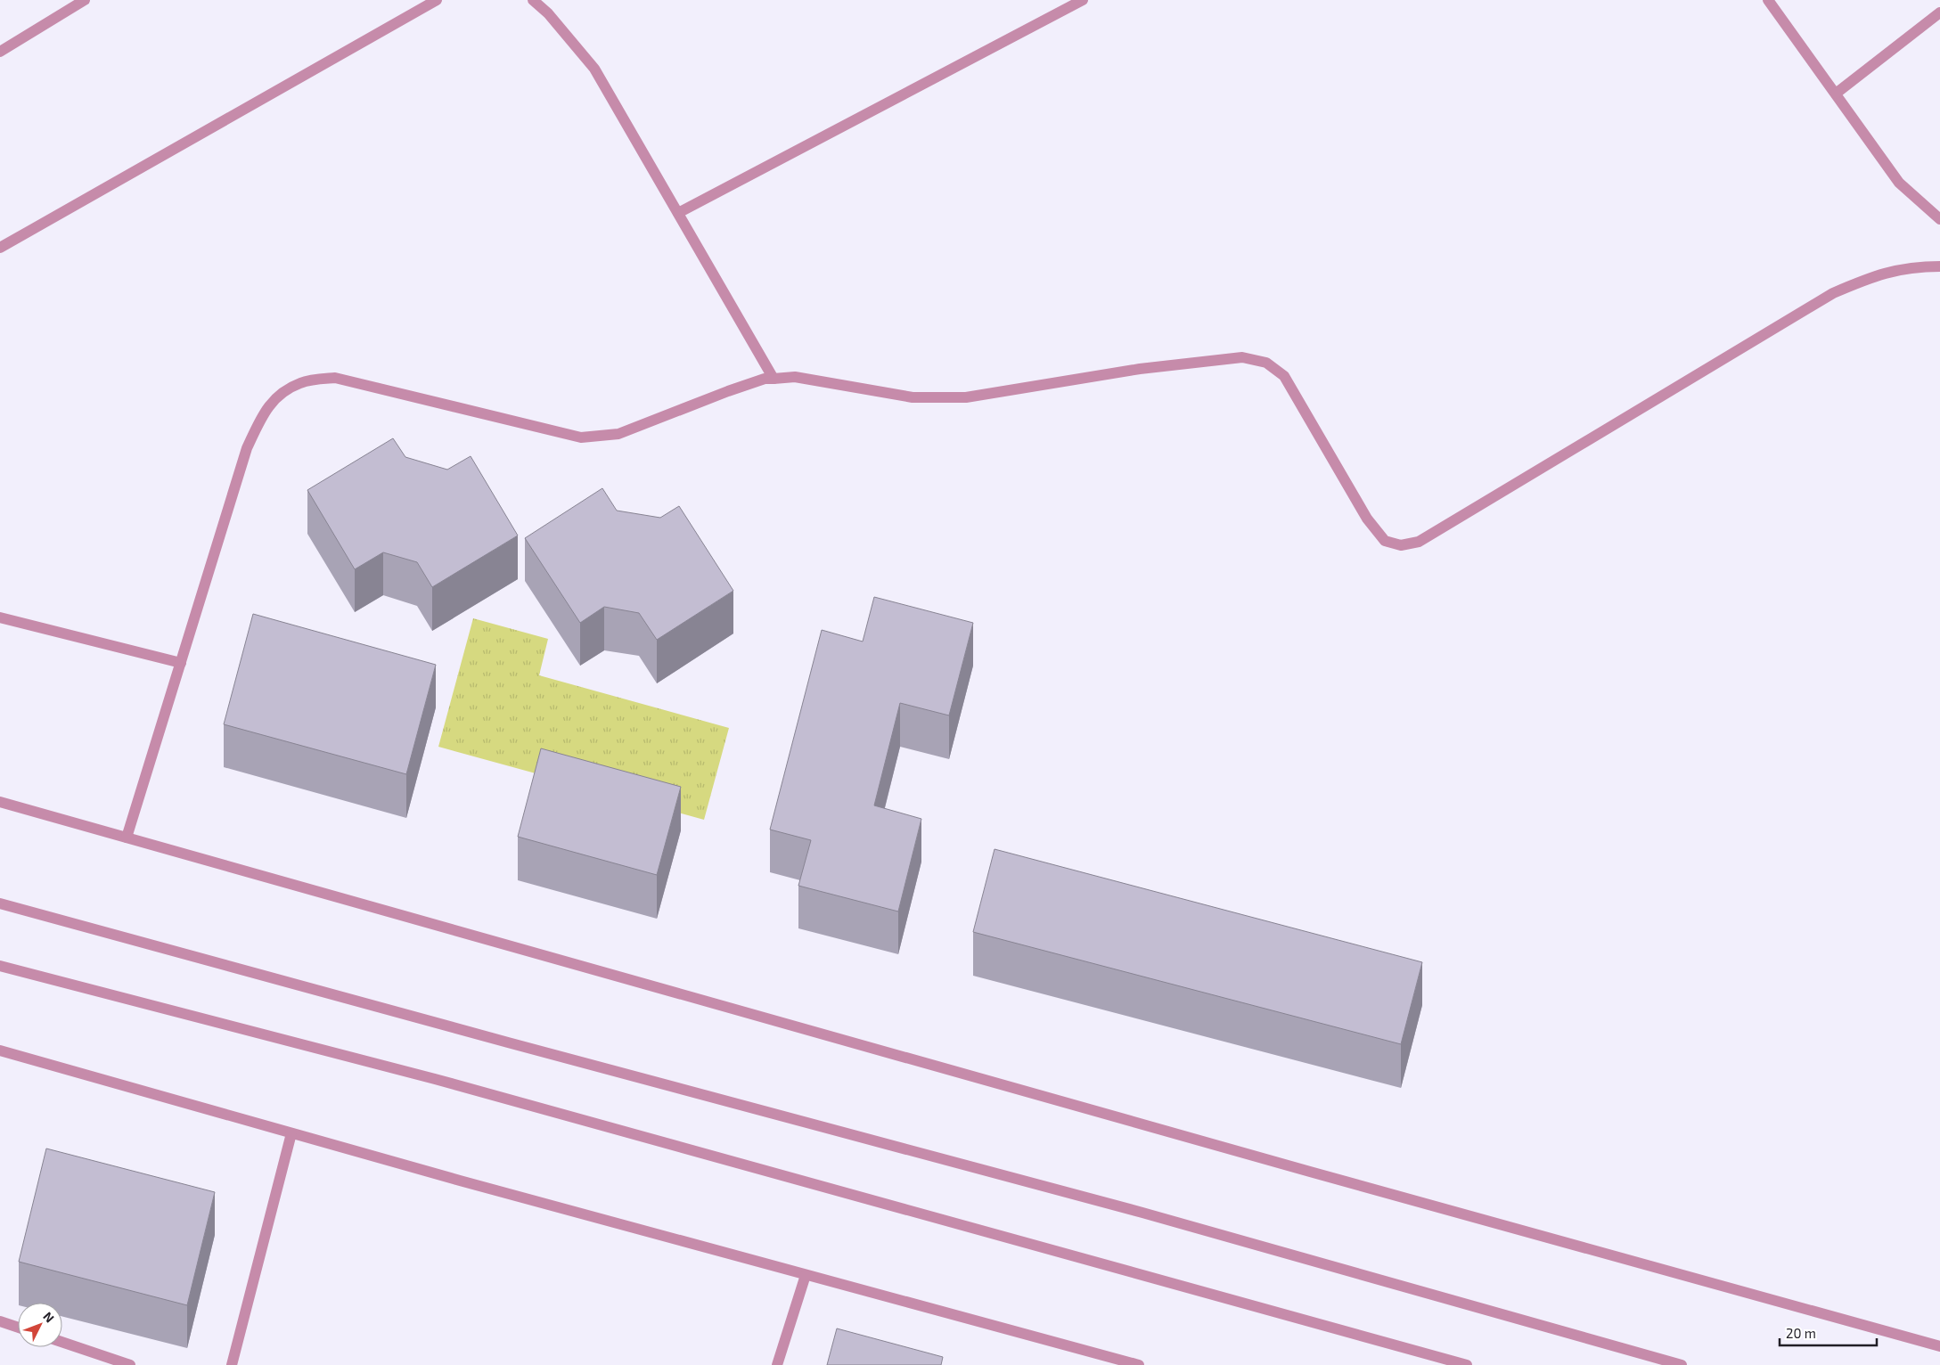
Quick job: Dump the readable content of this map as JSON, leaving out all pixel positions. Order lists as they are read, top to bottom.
{
  "scale_bar": "20 m",
  "north": "top right"
}
